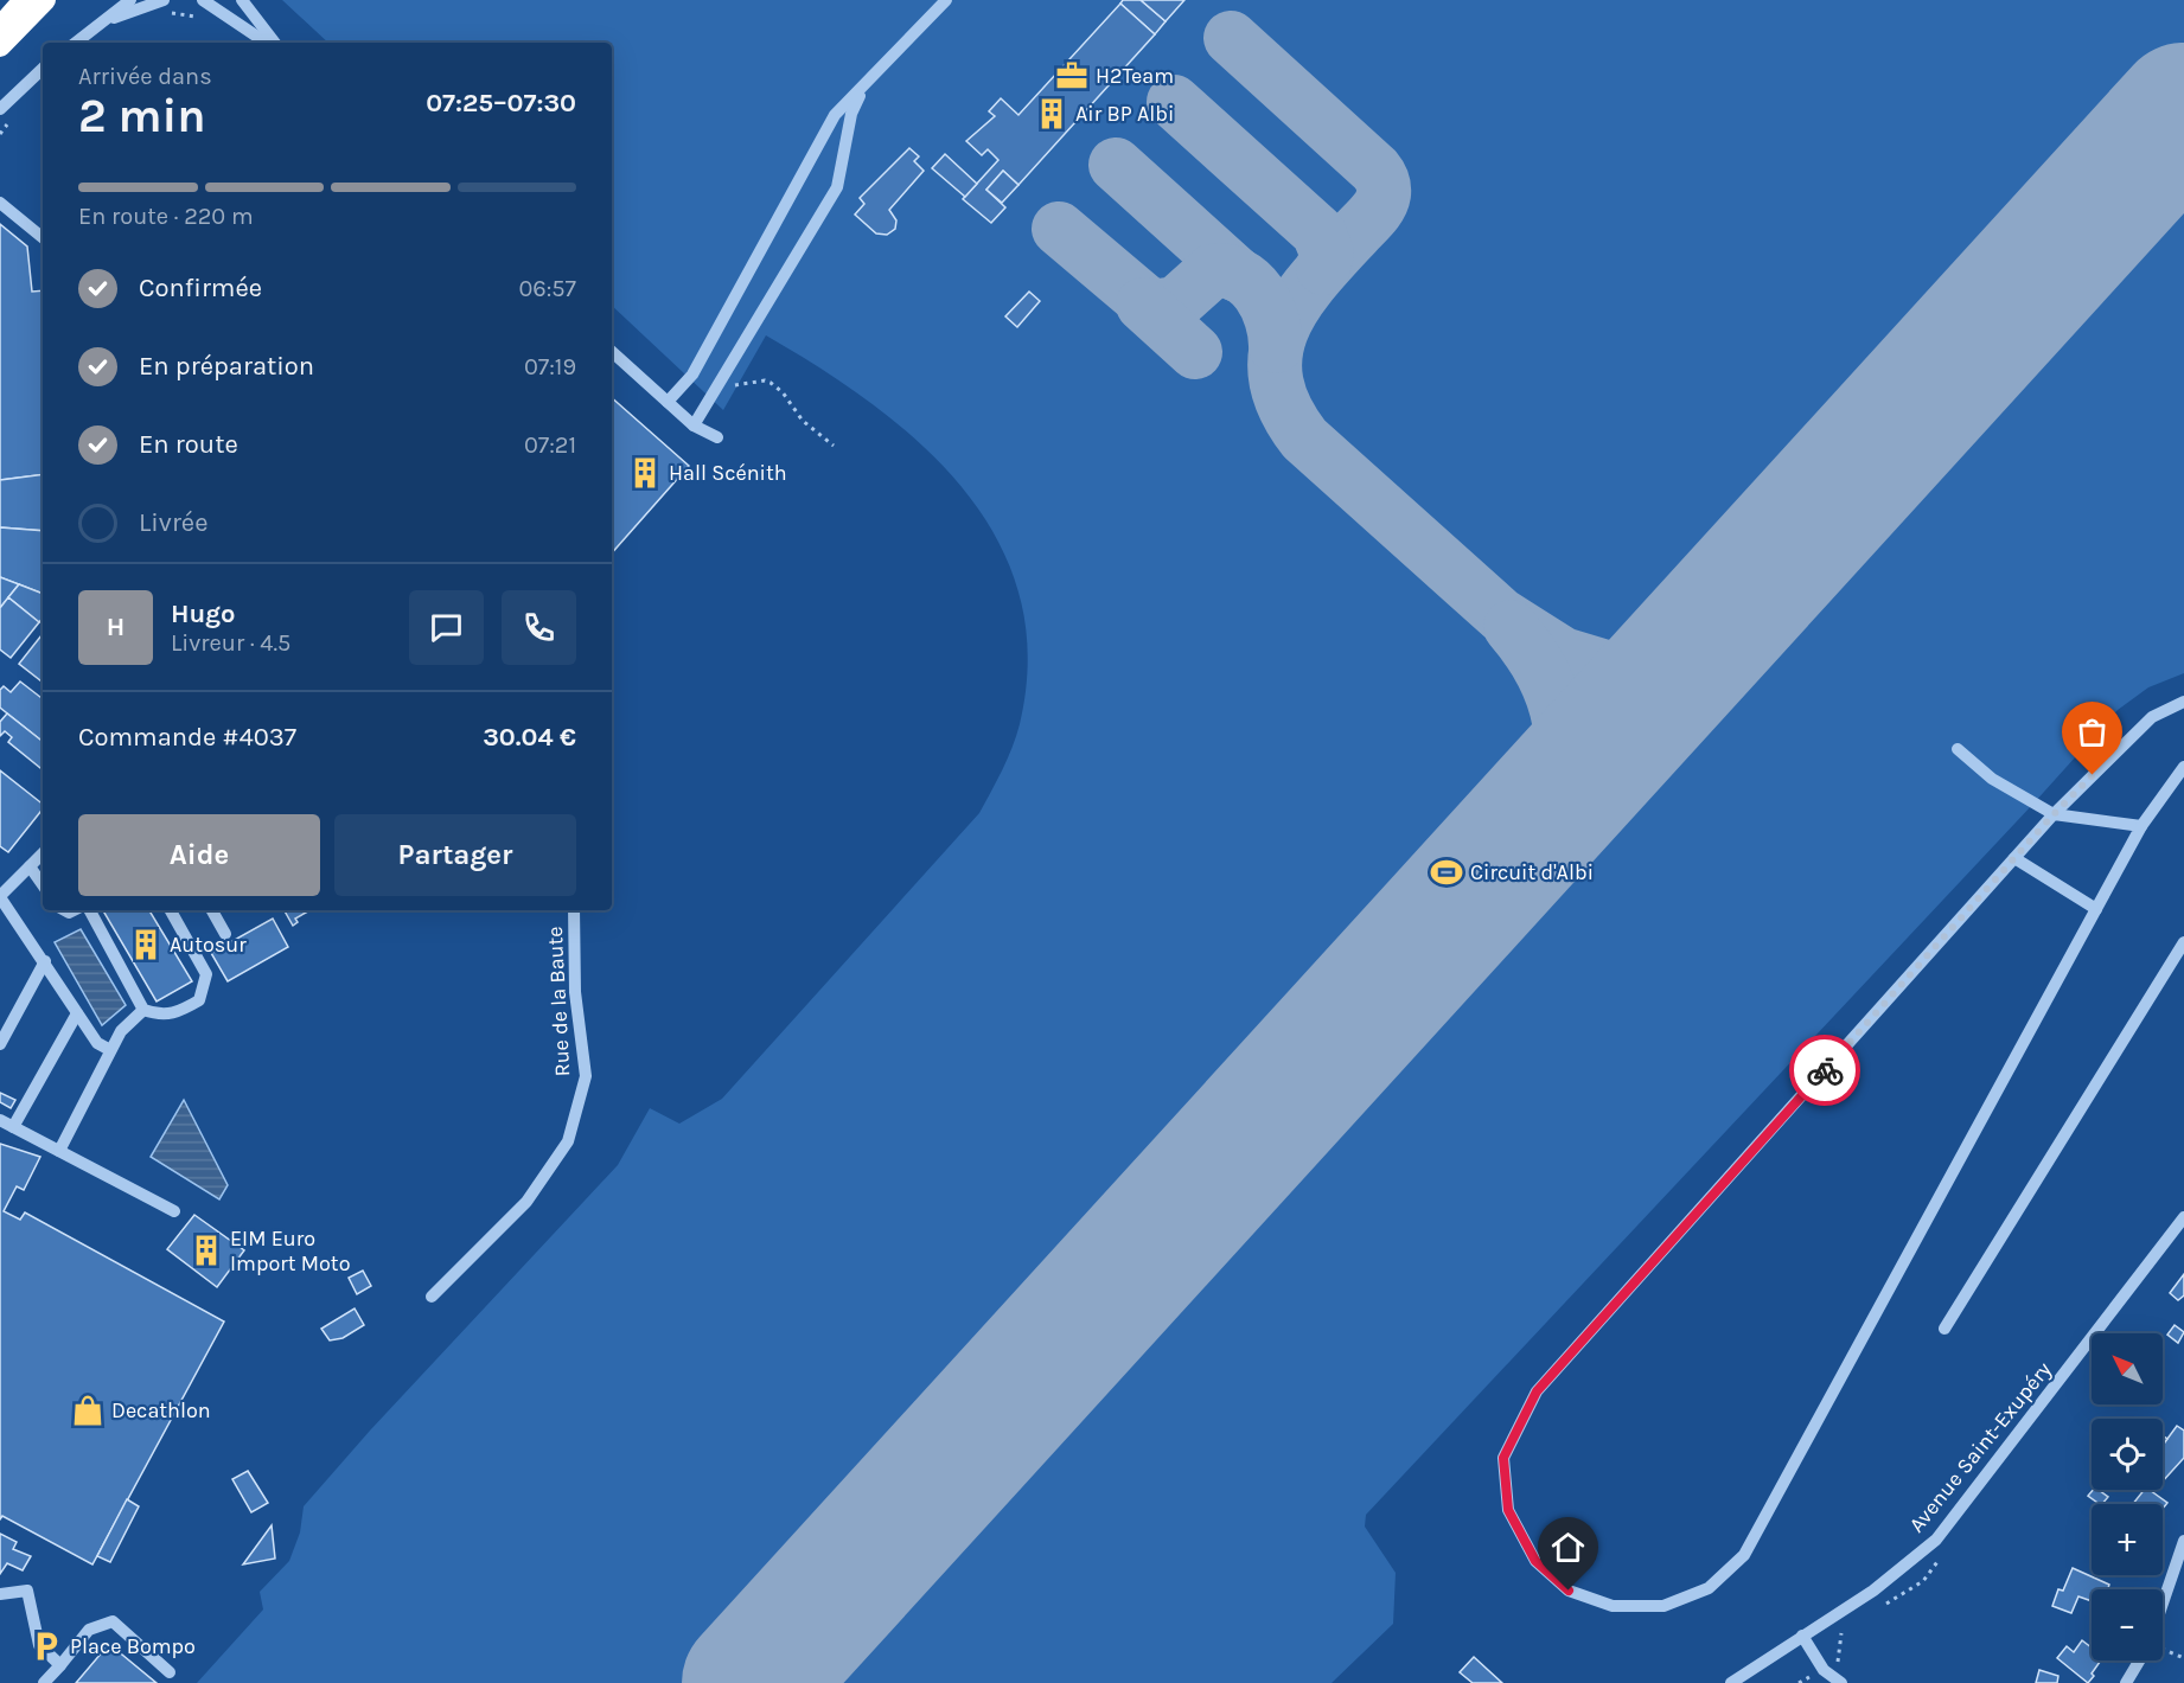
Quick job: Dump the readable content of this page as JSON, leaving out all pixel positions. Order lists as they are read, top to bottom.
{
  "streets": {
    "street": ["Rue de la Baute", "Avenue Saint-Exupéry"]
  },
  "places": {
    "office": ["H2Team"],
    "building": [
      "Air BP Albi",
      "Hall Scénith",
      "Autosur",
      "EIM Euro Import Moto"
    ],
    "sports": ["Circuit d'Albi"],
    "shop": ["Decathlon"],
    "parking": ["Place Bompo"]
  },
  "north": "top left",
  "page": {
    "heading": ["2 min", "Arrivée dans", "07:25–07:30"],
    "panel": [
      "Hugo",
      "Livreur · 4.5",
      "Commande #4037",
      "30.04 €"
    ],
    "bar": "En route · 220 m",
    "list": [
      ["Confirmée", "06:57"],
      ["En préparation", "07:19"],
      ["En route", "07:21"],
      "Livrée"
    ],
    "round": "H",
    "buttons": ["Aide", "Partager"],
    "map_buttons": ["+", "−"]
  }
}
